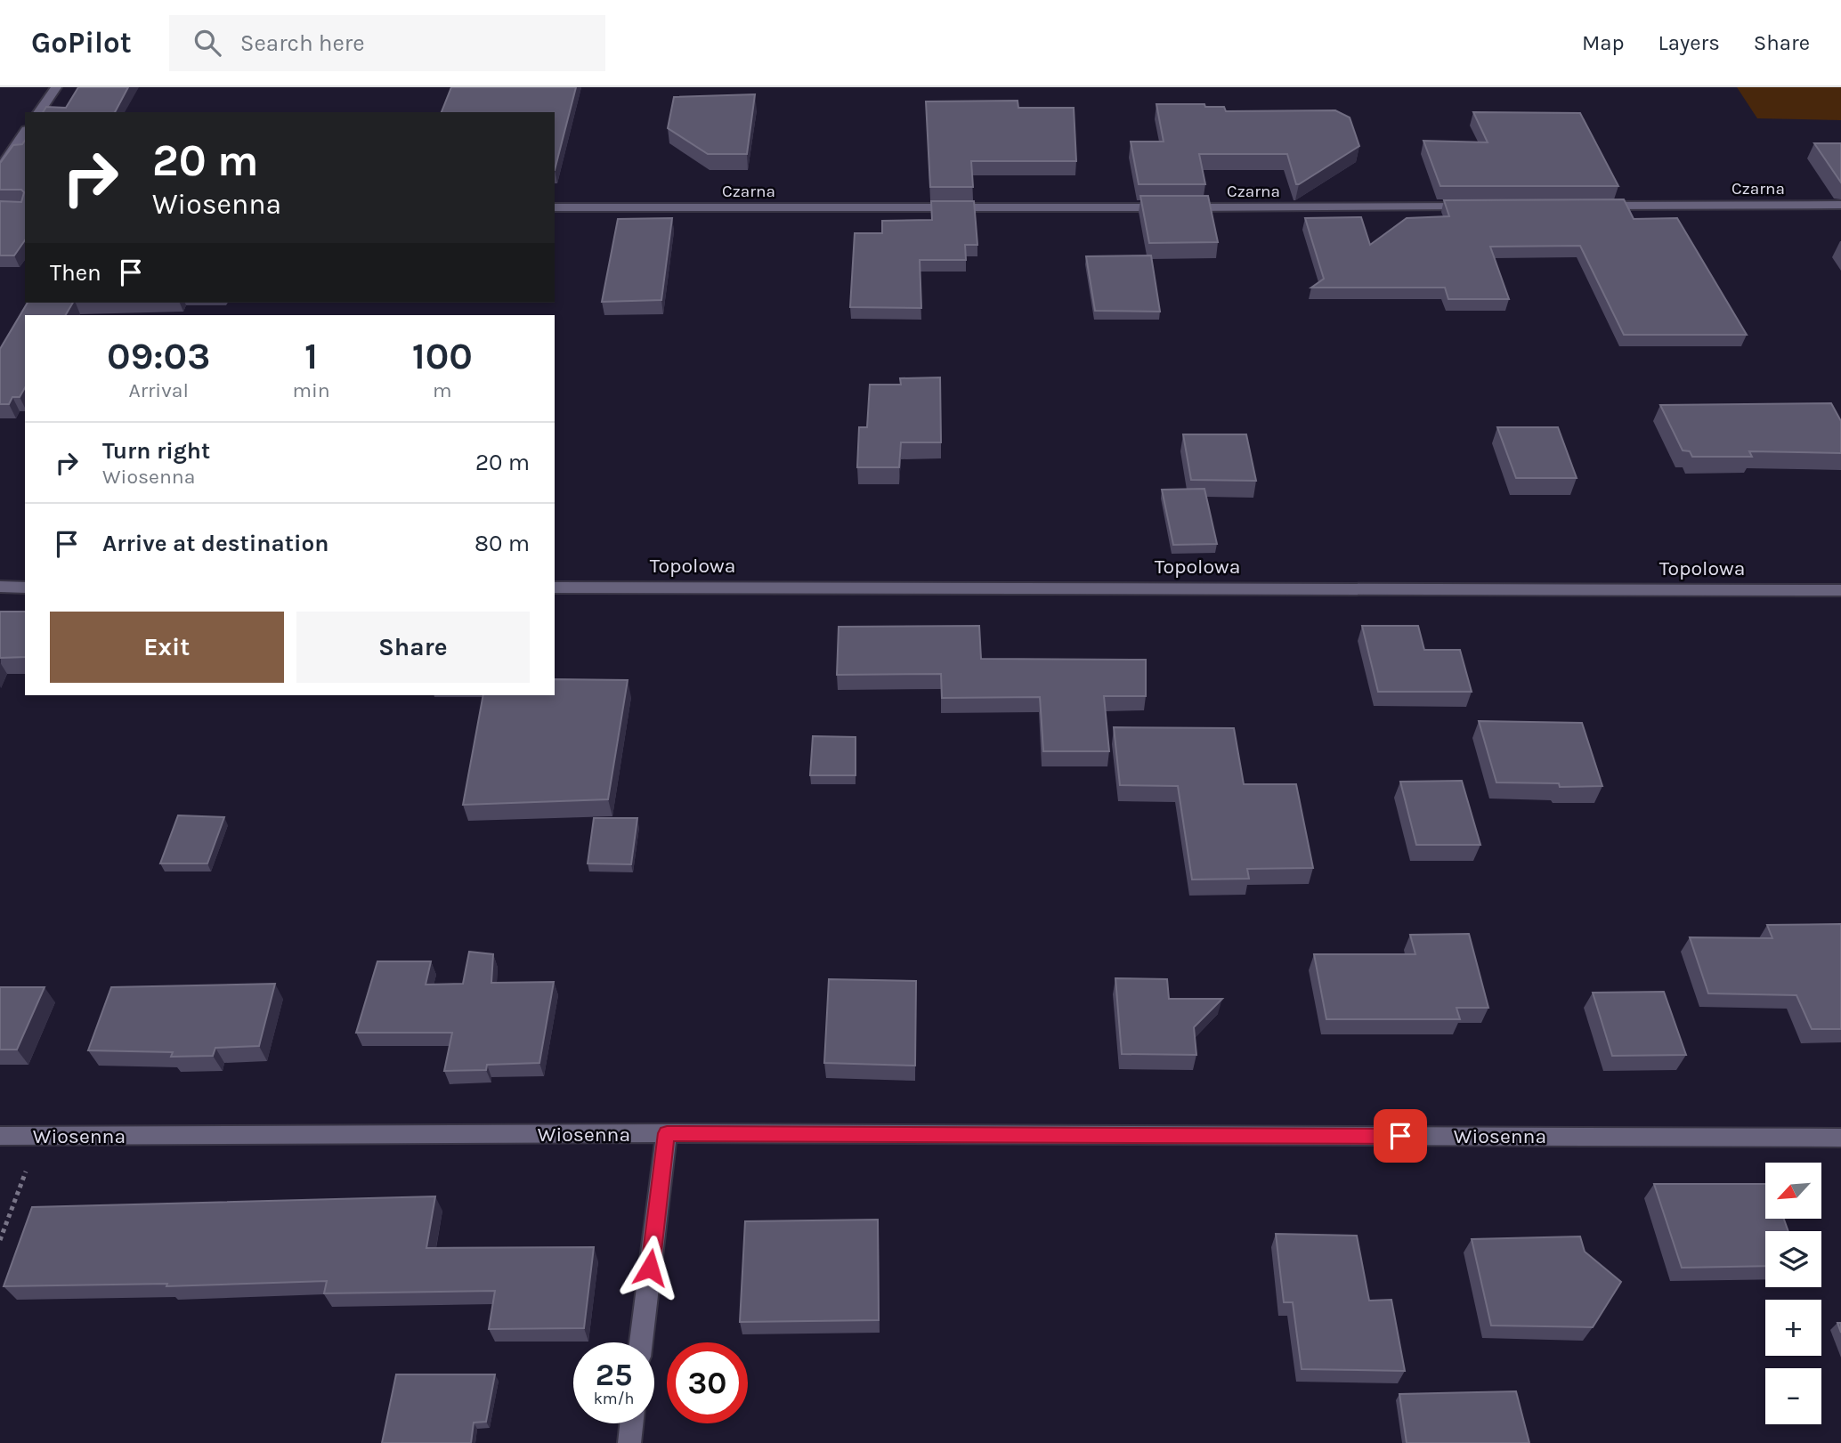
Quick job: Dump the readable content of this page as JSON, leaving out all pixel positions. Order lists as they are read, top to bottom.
{
  "streets": {
    "street": ["Czarna", "Topolowa", "Wiosenna"]
  },
  "north": "bottom left",
  "page": {
    "header": "GoPilot",
    "search": "Search here",
    "nav": ["Map", "Layers", "Share"],
    "turn": ["20 m", "Wiosenna"],
    "then": "Then",
    "eta": [
      "09:03",
      "Arrival",
      "1",
      "min",
      "100",
      "m"
    ],
    "list": [
      {
        "name": "Turn right",
        "note": "Wiosenna",
        "value": "20 m"
      },
      {
        "name": "Arrive at destination",
        "value": "80 m"
      }
    ],
    "buttons": ["Exit", "Share"],
    "map_buttons": ["+", "−"],
    "speed": "25 km/h",
    "limit": "30"
  }
}
